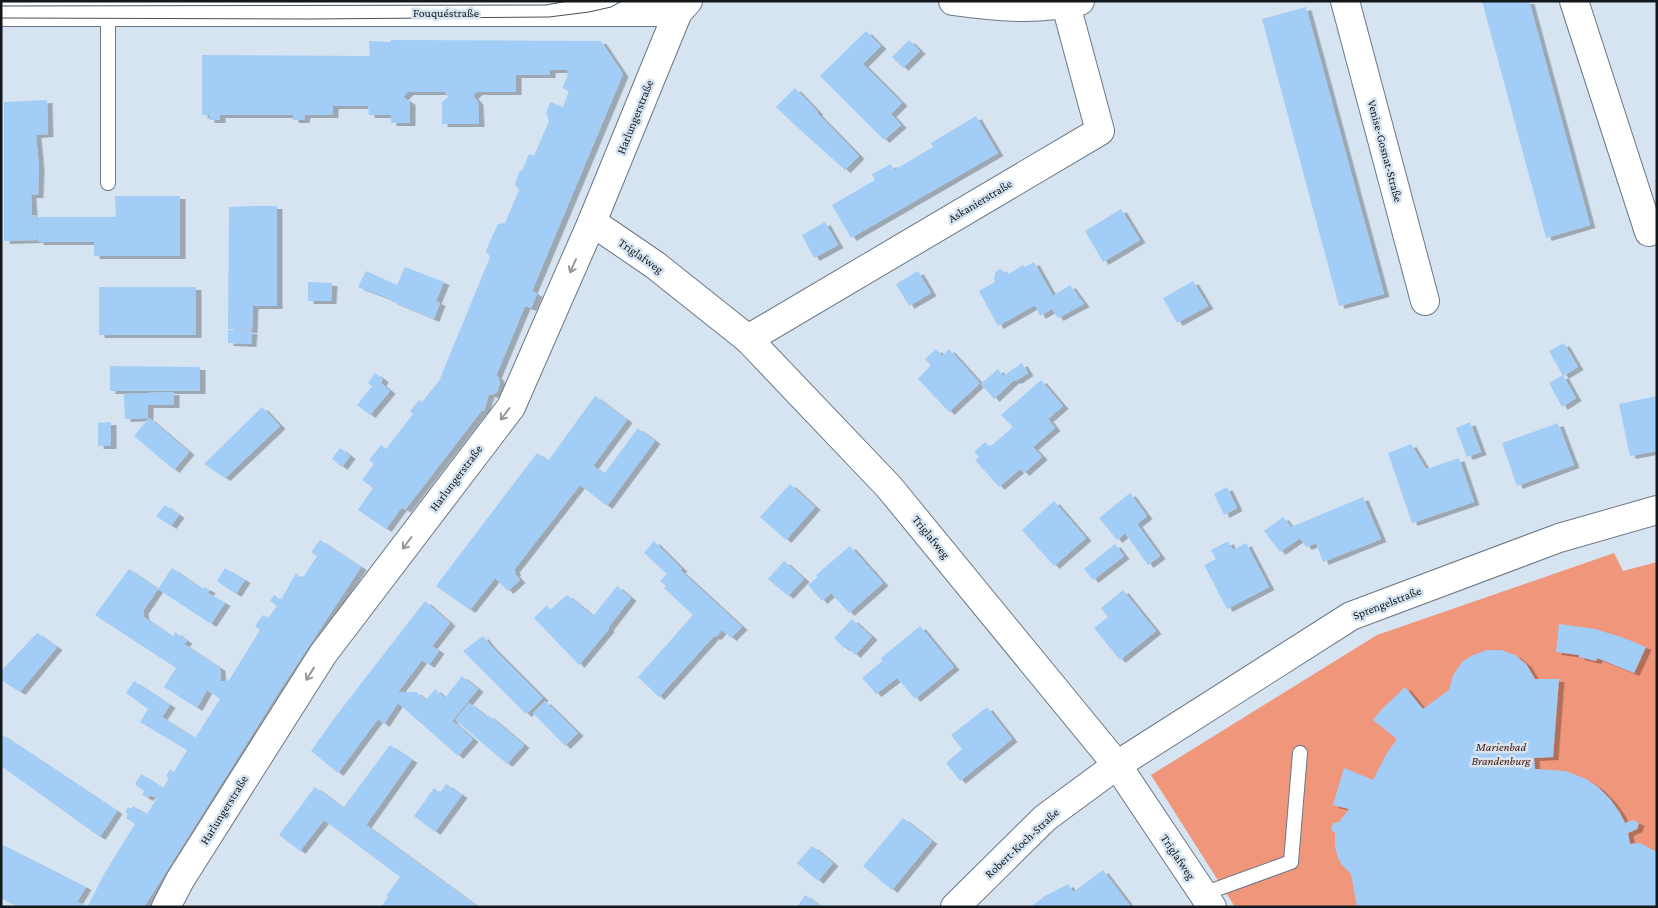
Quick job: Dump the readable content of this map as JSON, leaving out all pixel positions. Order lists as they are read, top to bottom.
{
  "streets": {
    "street": [
      "Fouquéstraße",
      "Harlungerstraße",
      "Venise-Gosnat-Straße",
      "Askanierstraße",
      "Triglafweg",
      "Sprengelstraße",
      "Robert-Koch-Straße"
    ]
  },
  "crossings": [
    ["Fouquéstraße", "Harlungerstraße"],
    ["Harlungerstraße", "Triglafweg"],
    ["Askanierstraße", "Triglafweg"],
    ["Triglafweg", "Sprengelstraße"],
    ["Triglafweg", "Robert-Koch-Straße"],
    ["Sprengelstraße", "Robert-Koch-Straße"]
  ],
  "one_way": ["Harlungerstraße"],
  "parks": ["Marienbad Brandenburg"]
}
